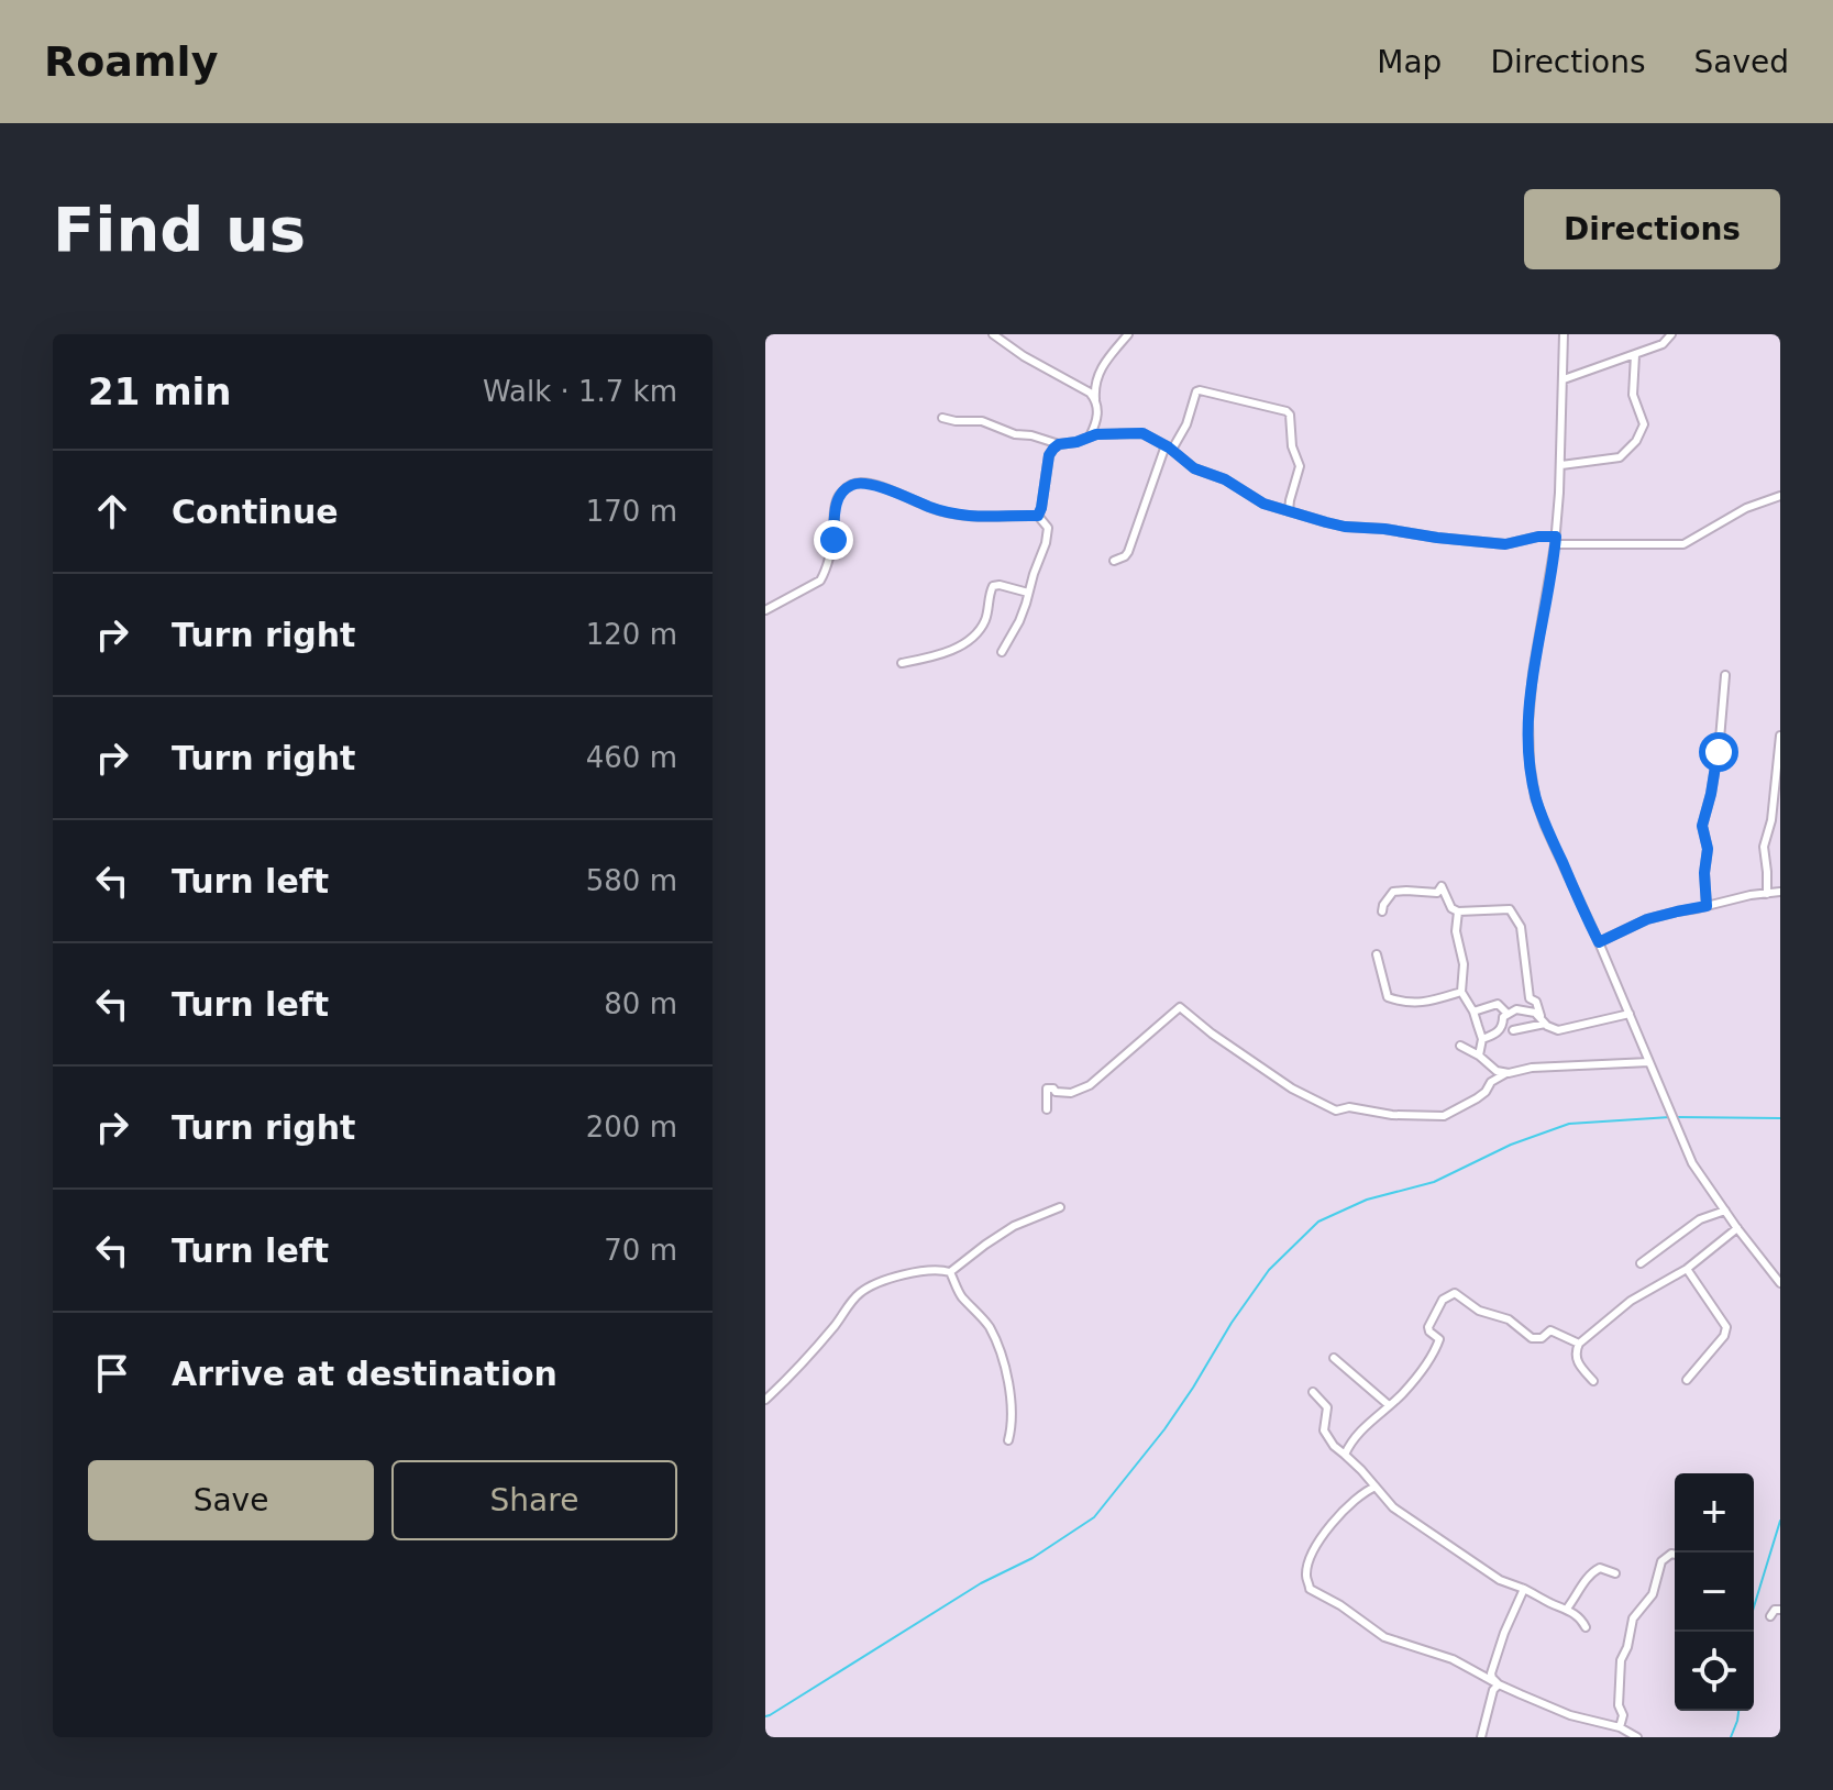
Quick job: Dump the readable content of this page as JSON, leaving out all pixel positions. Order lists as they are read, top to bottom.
{
  "page": {
    "header": "Roamly",
    "nav": ["Map", "Directions", "Saved"],
    "buttons": [
      "Directions",
      ["Save", "Share"]
    ],
    "title": "Find us",
    "heading": ["21 min", "Walk · 1.7 km"],
    "list": [
      ["Continue", "170 m"],
      ["Turn right", "120 m"],
      ["Turn right", "460 m"],
      ["Turn left", "580 m"],
      ["Turn left", "80 m"],
      ["Turn right", "200 m"],
      ["Turn left", "70 m"],
      "Arrive at destination"
    ],
    "map_buttons": ["+", "−"]
  }
}
